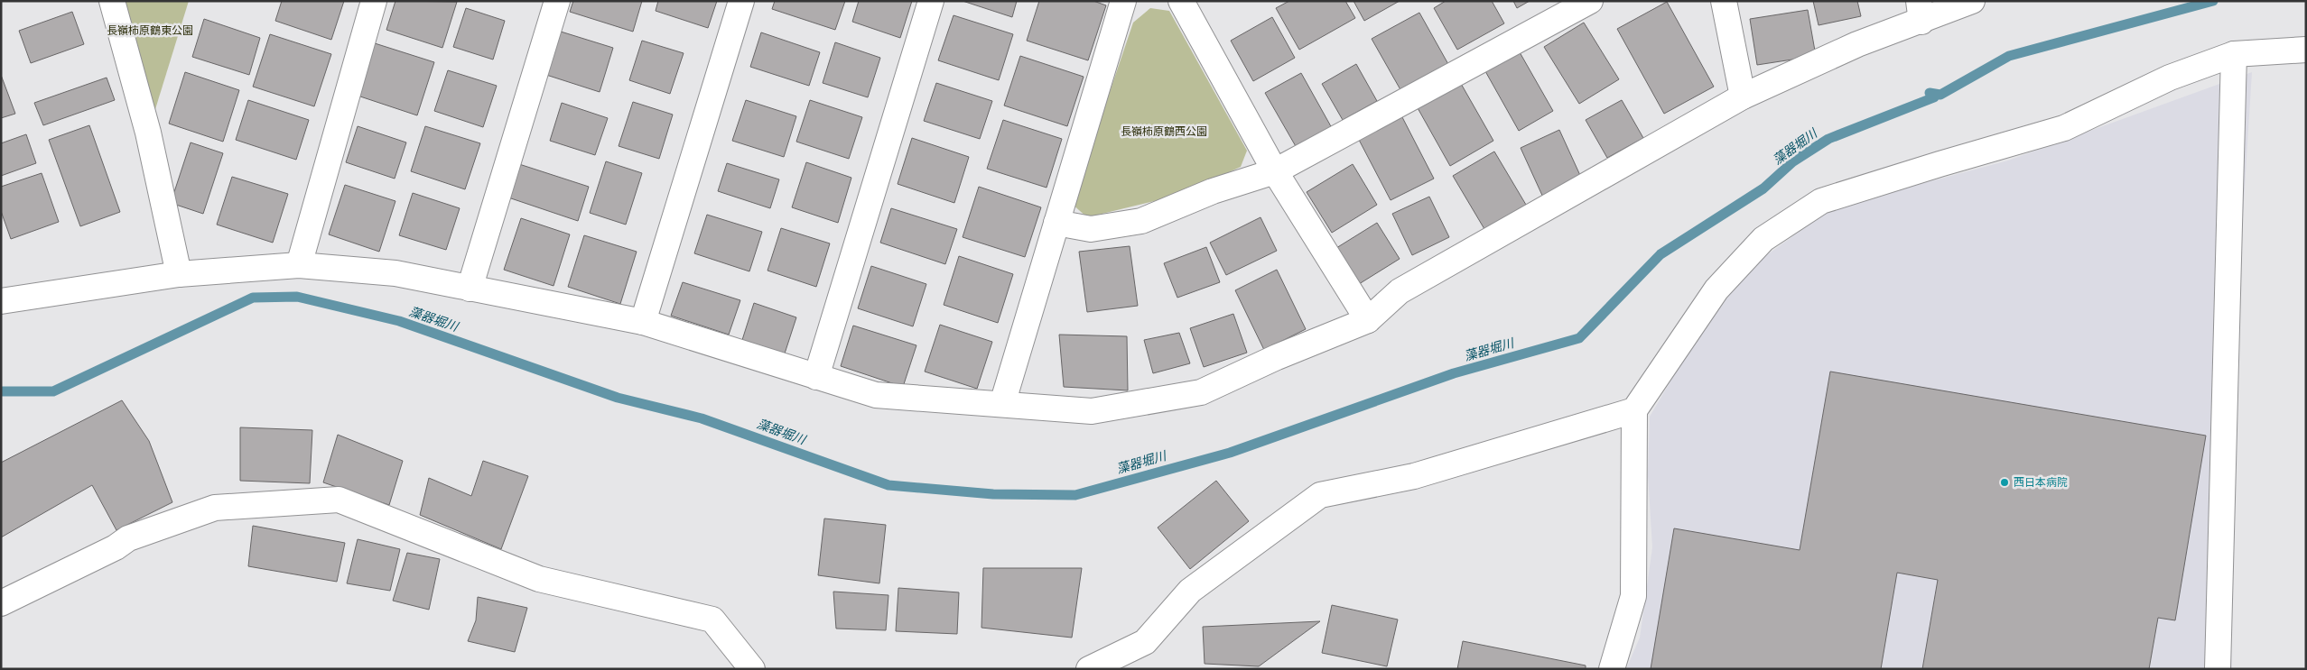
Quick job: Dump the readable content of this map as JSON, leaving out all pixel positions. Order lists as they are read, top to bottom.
{
  "water": ["藻器堀川"],
  "parks": ["長嶺柿原鶴東公園", "長嶺柿原鶴西公園"],
  "places": ["西日本病院"]
}
